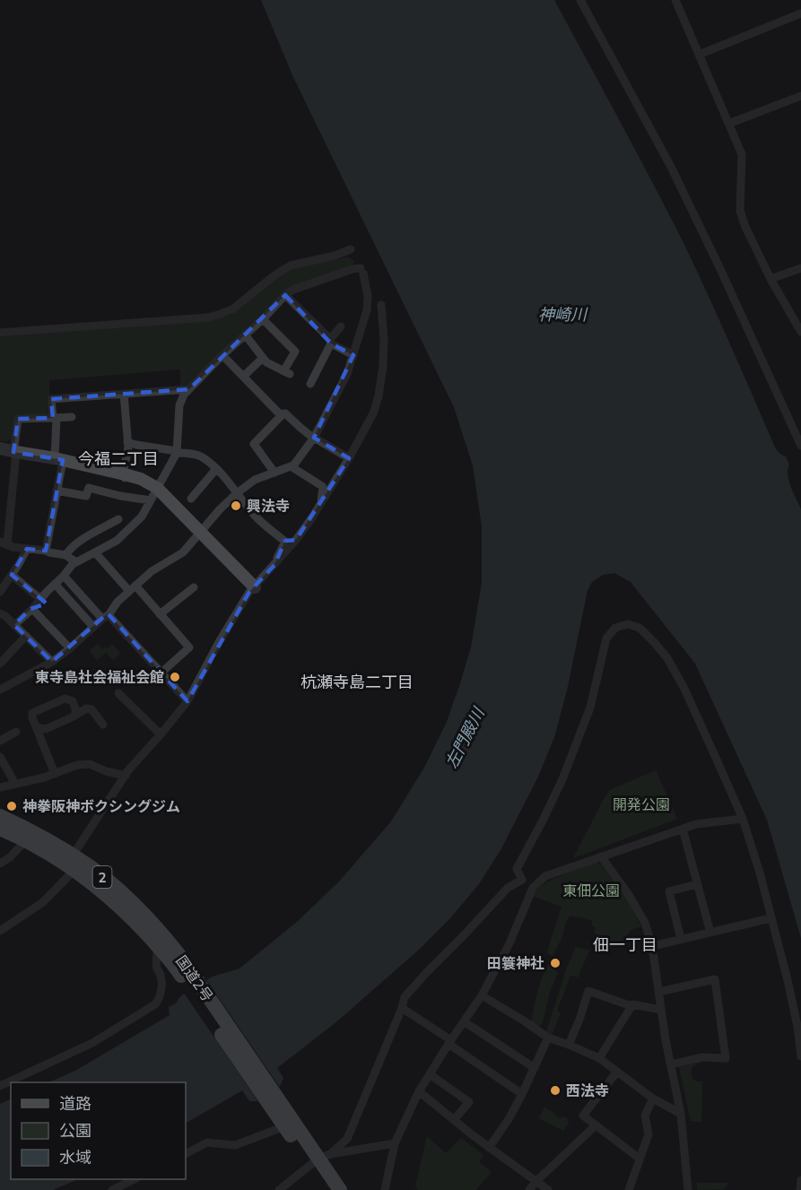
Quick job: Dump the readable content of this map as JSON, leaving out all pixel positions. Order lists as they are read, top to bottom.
{
  "streets": {
    "highway": ["2", "国道2号"]
  },
  "districts": ["今福二丁目", "杭瀬寺島二丁目", "佃一丁目"],
  "water": ["神崎川", "左門殿川"],
  "parks": ["開発公園", "東佃公園"],
  "places": [
    "興法寺",
    "東寺島社会福祉会館",
    "神拳阪神ボクシングジム",
    "田簑神社",
    "西法寺"
  ],
  "legend": ["道路", "公園", "水域"]
}
